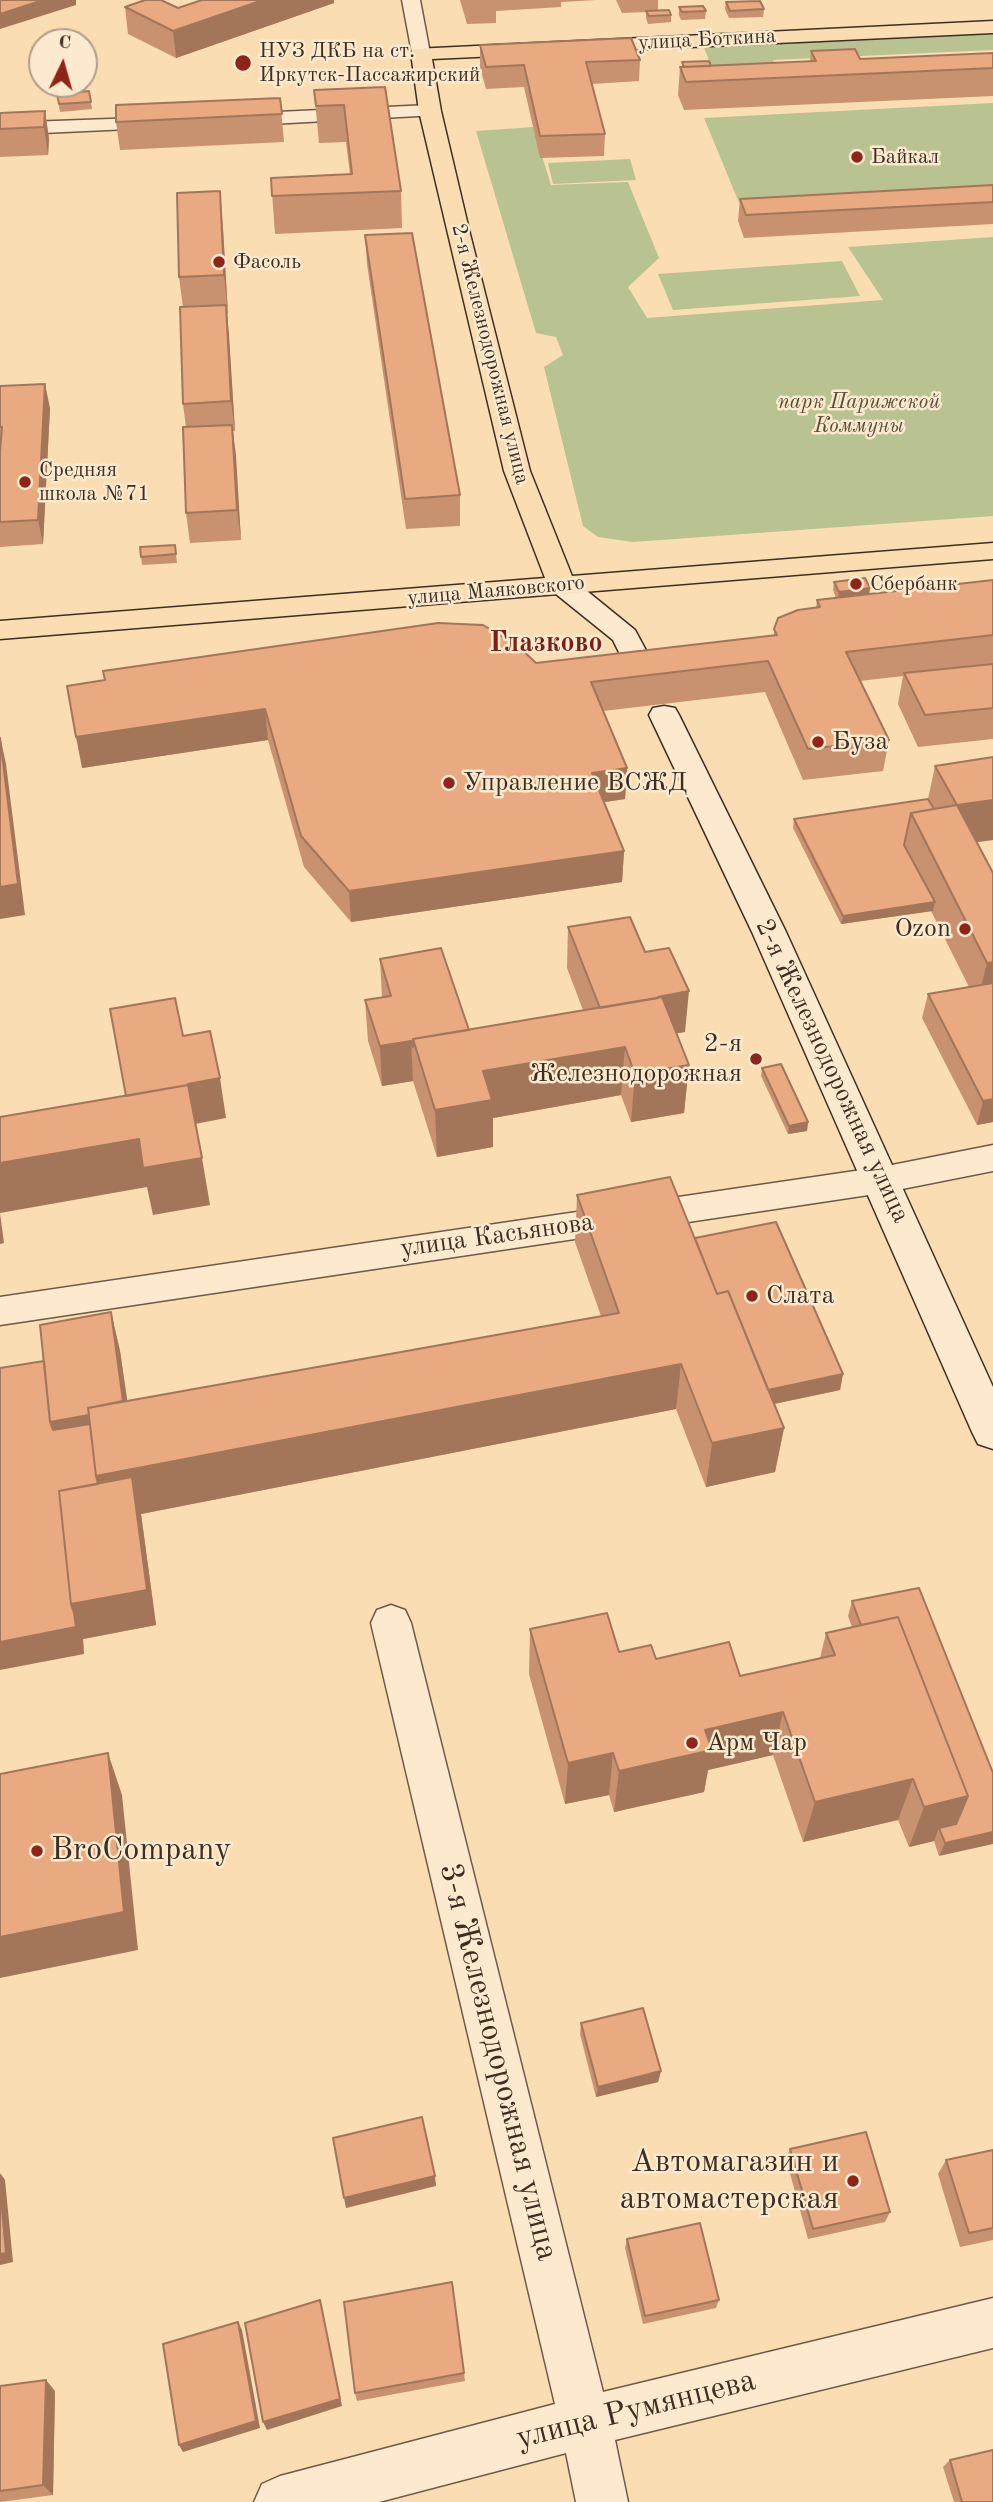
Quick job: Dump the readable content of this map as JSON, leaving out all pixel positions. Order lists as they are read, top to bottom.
{
  "streets": {
    "main road": ["улица Боткина", "2-я Железнодорожная улица", "улица Маяковского"],
    "street": ["улица Касьянова", "3-я Железнодорожная улица", "улица Румянцева"]
  },
  "crossings": [
    ["улица Боткина", "2-я Железнодорожная улица"],
    ["2-я Железнодорожная улица", "улица Маяковского"],
    ["2-я Железнодорожная улица", "улица Касьянова"],
    ["3-я Железнодорожная улица", "улица Румянцева"]
  ],
  "districts": ["Глазково"],
  "parks": ["парк Парижской Коммуны"],
  "places": [
    "НУЗ ДКБ на ст. Иркутск-Пассажирский",
    "Байкал",
    "Фасоль",
    "Средняя школа №71",
    "Сбербанк",
    "Буза",
    "Управление ВСЖД",
    "Ozon",
    "2-я Железнодорожная",
    "Слата",
    "Арм Чар",
    "BroCompany",
    "Автомагазин и автомастерская"
  ],
  "north": "top"
}
